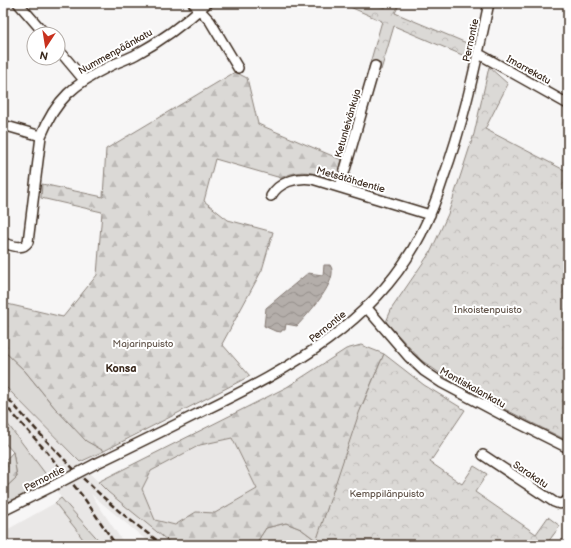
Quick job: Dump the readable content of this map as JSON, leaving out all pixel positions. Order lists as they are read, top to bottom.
{
  "streets": {
    "street": [
      "Pernontie",
      "Nummenpäänkatu",
      "Imarrekatu",
      "Ketunleivänkuja",
      "Metsätähdentie",
      "Montiskalankatu",
      "Sarakatu"
    ]
  },
  "crossings": [
    ["Pernontie", "Imarrekatu"],
    ["Pernontie", "Metsätähdentie"],
    ["Pernontie", "Montiskalankatu"],
    ["Ketunleivänkuja", "Metsätähdentie"]
  ],
  "districts": ["Konsa"],
  "parks": ["Inkoistenpuisto", "Majarinpuisto", "Kemppilänpuisto"],
  "north": "bottom"
}
